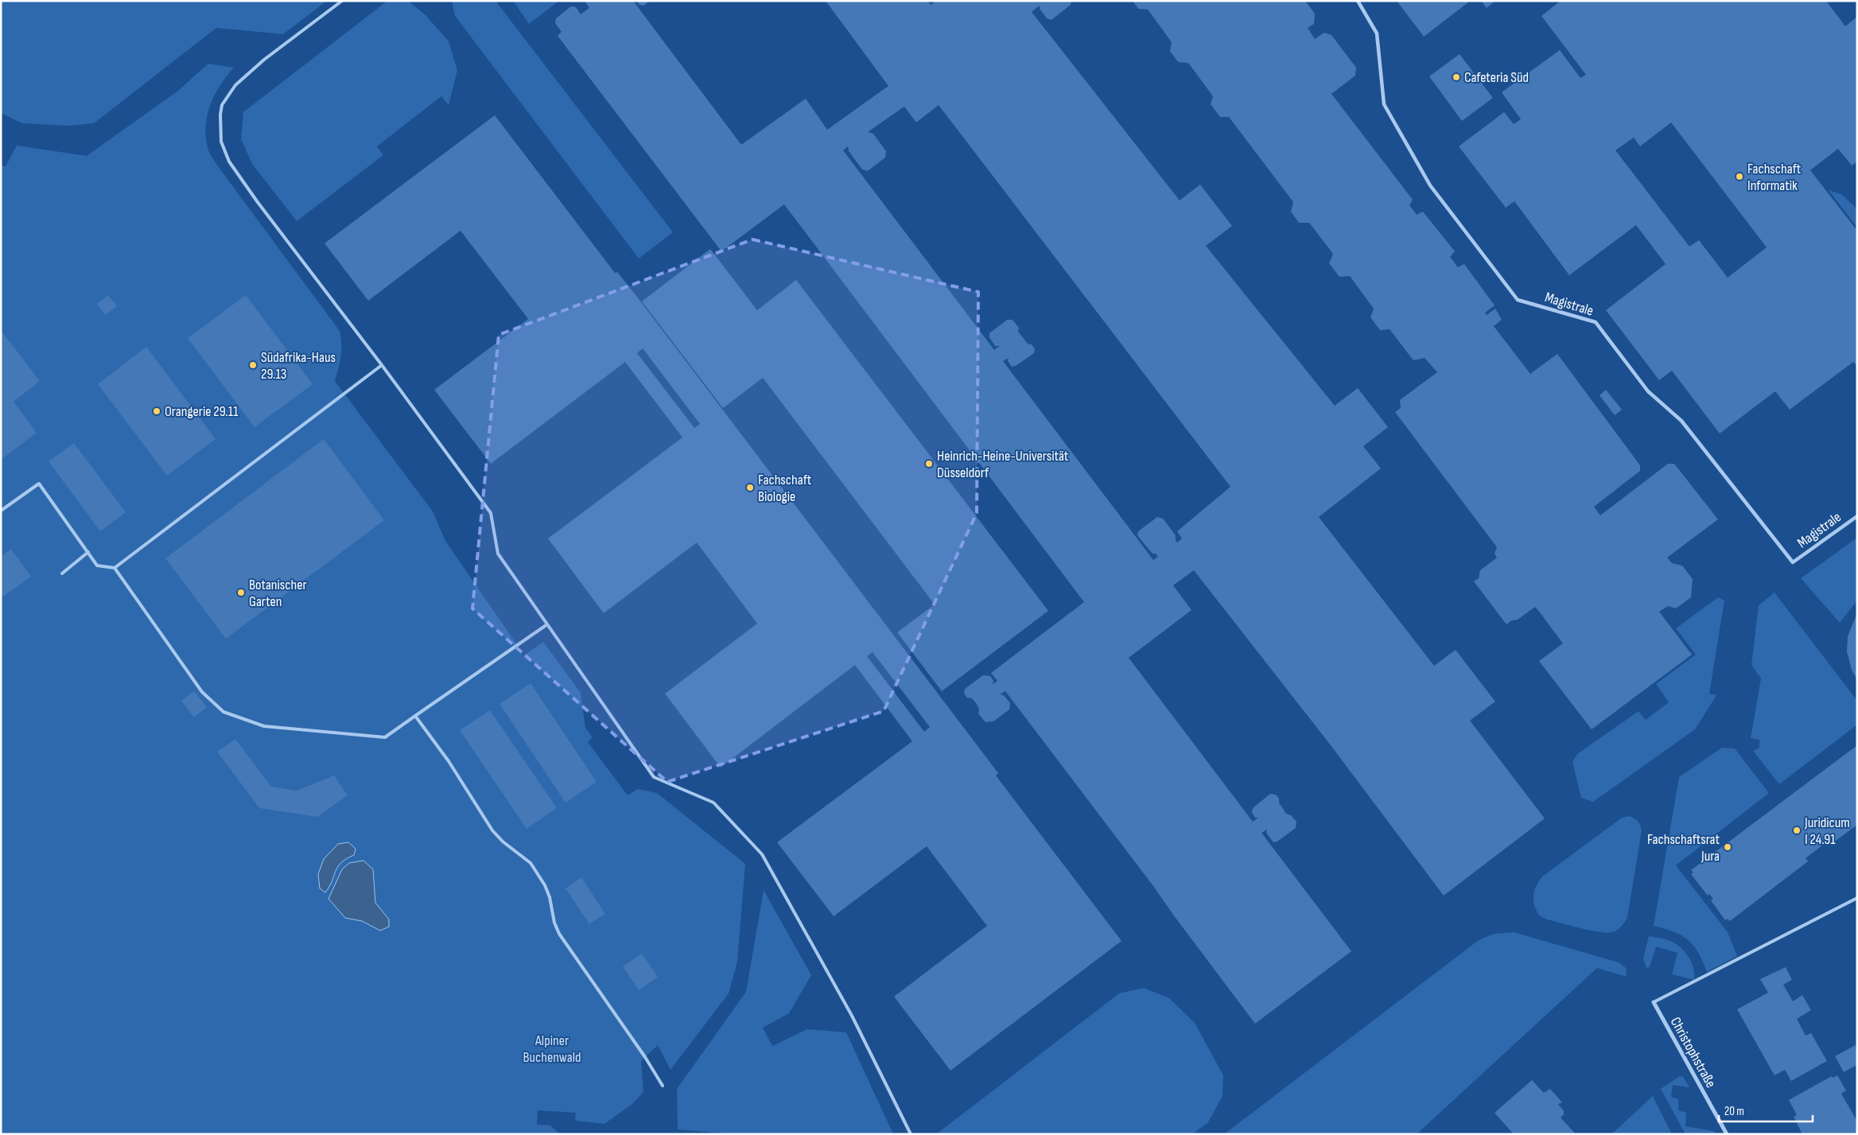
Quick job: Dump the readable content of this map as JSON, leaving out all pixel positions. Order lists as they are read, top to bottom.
{
  "streets": {
    "street": ["Magistrale", "Christophstraße"]
  },
  "parks": ["Alpiner Buchenwald"],
  "places": [
    "Cafeteria Süd",
    "Fachschaft Informatik",
    "Südafrika-Haus 29.13",
    "Orangerie 29.11",
    "Heinrich-Heine-Universität Düsseldorf",
    "Fachschaft Biologie",
    "Botanischer Garten",
    "Juridicum I 24.91",
    "Fachschaftsrat Jura"
  ],
  "scale_bar": "20 m"
}
